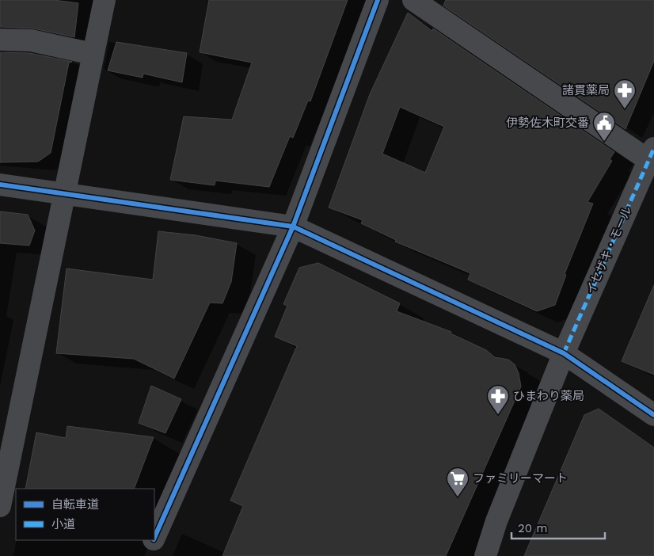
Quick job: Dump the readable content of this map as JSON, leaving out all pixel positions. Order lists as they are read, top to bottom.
{
  "streets": {
    "street": ["イセザキ・モール"]
  },
  "places": {
    "pharmacy": ["諸貫薬局", "ひまわり薬局"],
    "public building": ["伊勢佐木町交番"],
    "supermarket": ["ファミリーマート"]
  },
  "legend": ["自転車道", "小道"],
  "scale_bar": "20 m"
}
